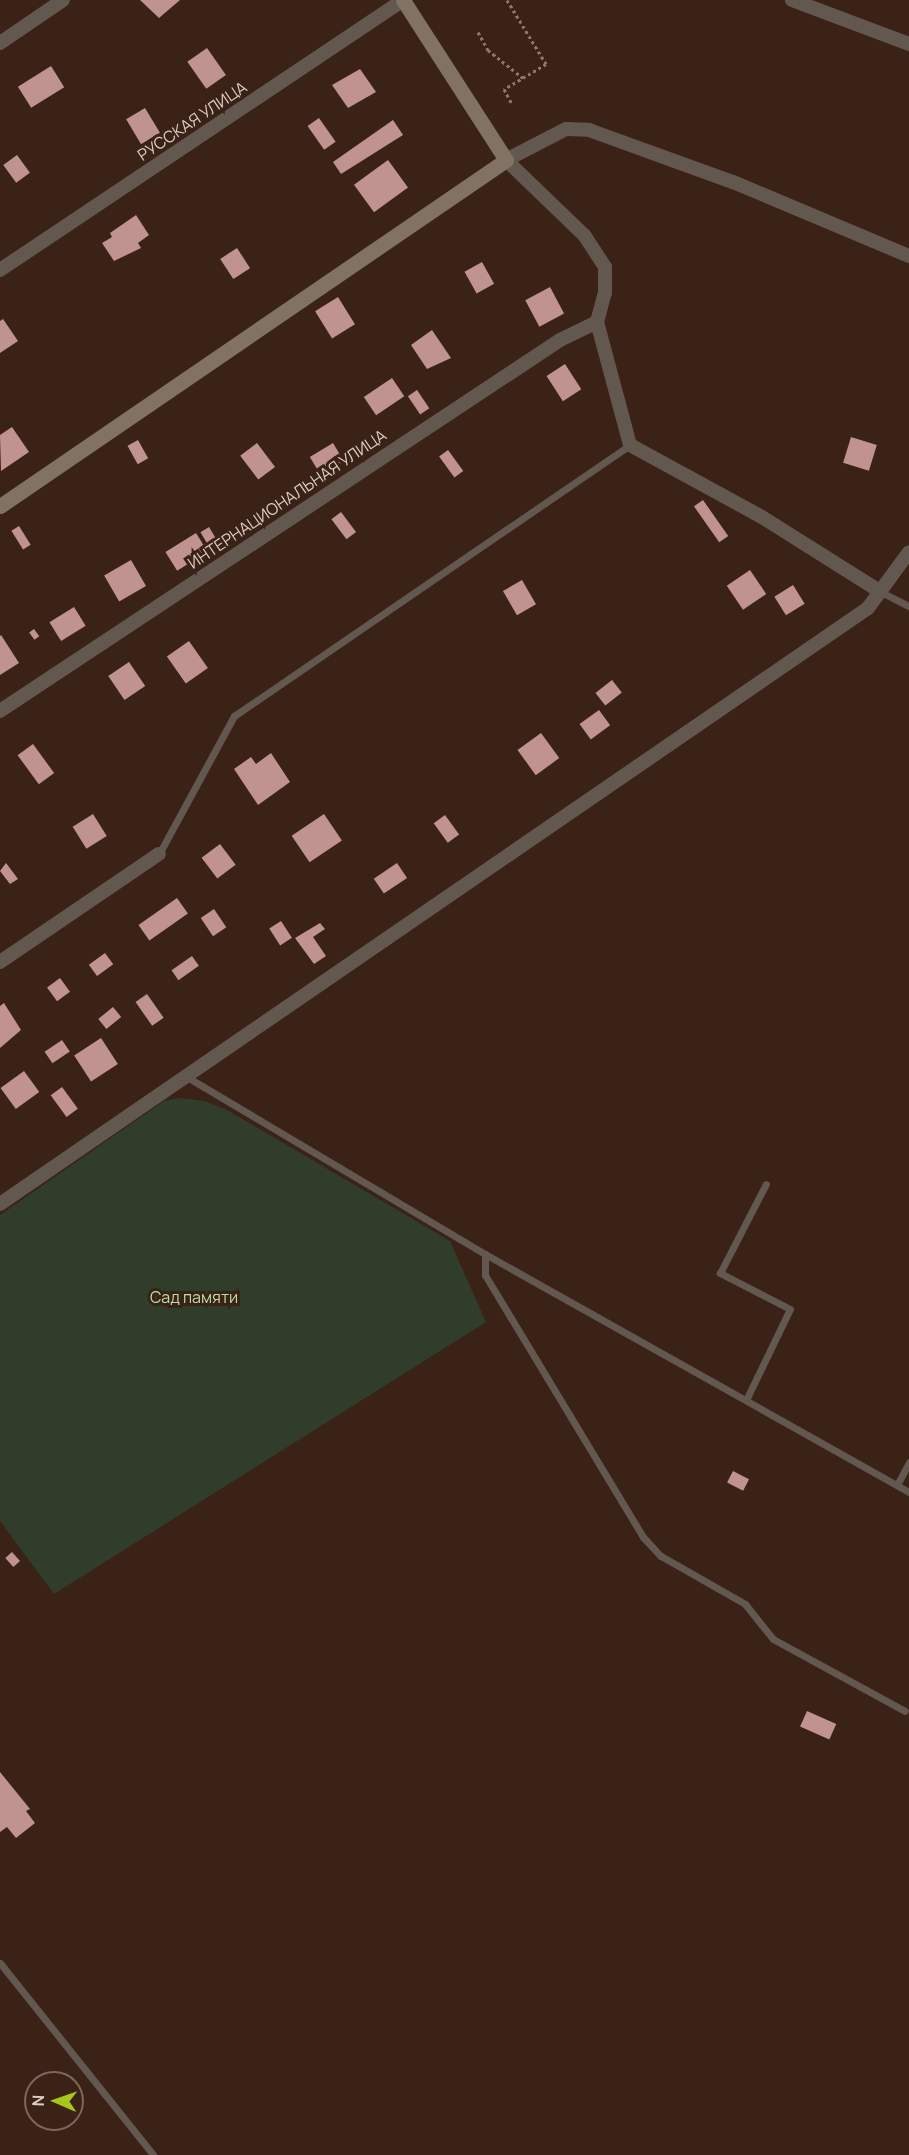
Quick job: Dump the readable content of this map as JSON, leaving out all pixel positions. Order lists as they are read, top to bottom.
{
  "streets": {
    "street": ["РУССКАЯ УЛИЦА", "ИНТЕРНАЦИОНАЛЬНАЯ УЛИЦА"]
  },
  "parks": ["Сад памяти"],
  "north": "left"
}
